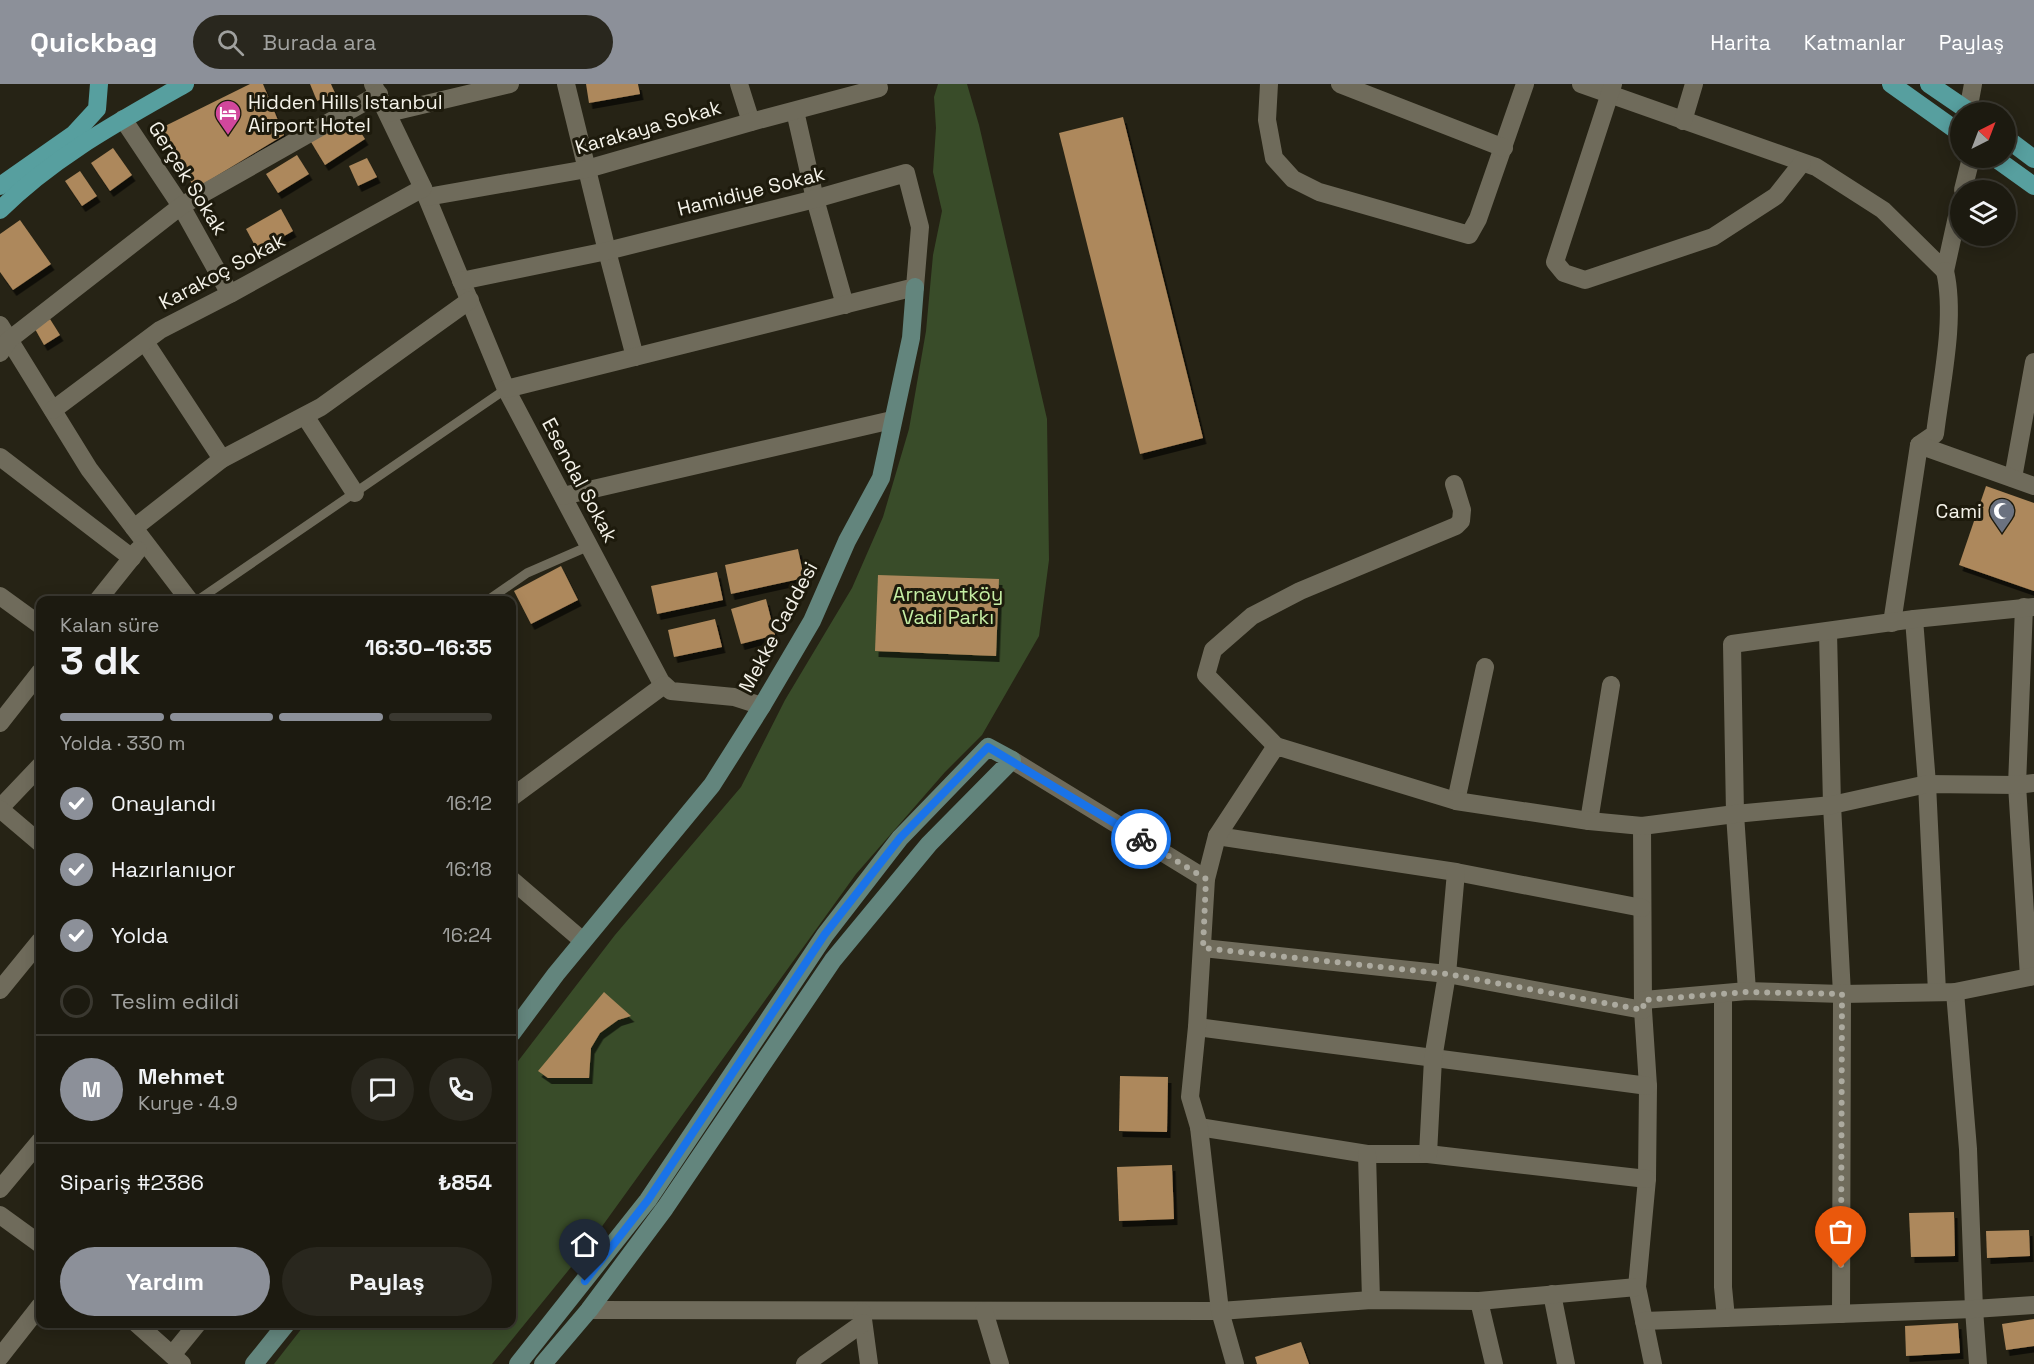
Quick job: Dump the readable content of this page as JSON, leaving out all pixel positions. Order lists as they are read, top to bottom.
{
  "streets": {
    "main road": ["Mekke Caddesi"],
    "street": [
      "Karakaya Sokak",
      "Gerçek Sokak",
      "Hamidiye Sokak",
      "Karakoç Sokak",
      "Esendal Sokak"
    ]
  },
  "crossings": [
    ["Karakaya Sokak", "Karakoç Sokak"],
    ["Karakaya Sokak", "Esendal Sokak"],
    ["Gerçek Sokak", "Karakoç Sokak"],
    ["Hamidiye Sokak", "Esendal Sokak"],
    ["Hamidiye Sokak", "Mekke Caddesi"],
    ["Karakoç Sokak", "Esendal Sokak"]
  ],
  "parks": ["Arnavutköy Vadi Parkı"],
  "places": {
    "hotel": ["Hidden Hills Istanbul Airport Hotel"],
    "mosque": ["Cami"]
  },
  "north": "top right",
  "page": {
    "header": "Quickbag",
    "search": "Burada ara",
    "nav": ["Harita", "Katmanlar", "Paylaş"],
    "heading": ["3 dk", "Kalan süre", "16:30–16:35"],
    "panel": [
      "Mehmet",
      "Kurye · 4.9",
      "Sipariş #2386",
      "₺854"
    ],
    "bar": "Yolda · 330 m",
    "list": [
      ["Onaylandı", "16:12"],
      ["Hazırlanıyor", "16:18"],
      ["Yolda", "16:24"],
      "Teslim edildi"
    ],
    "round": "M",
    "buttons": ["Yardım", "Paylaş"]
  }
}
